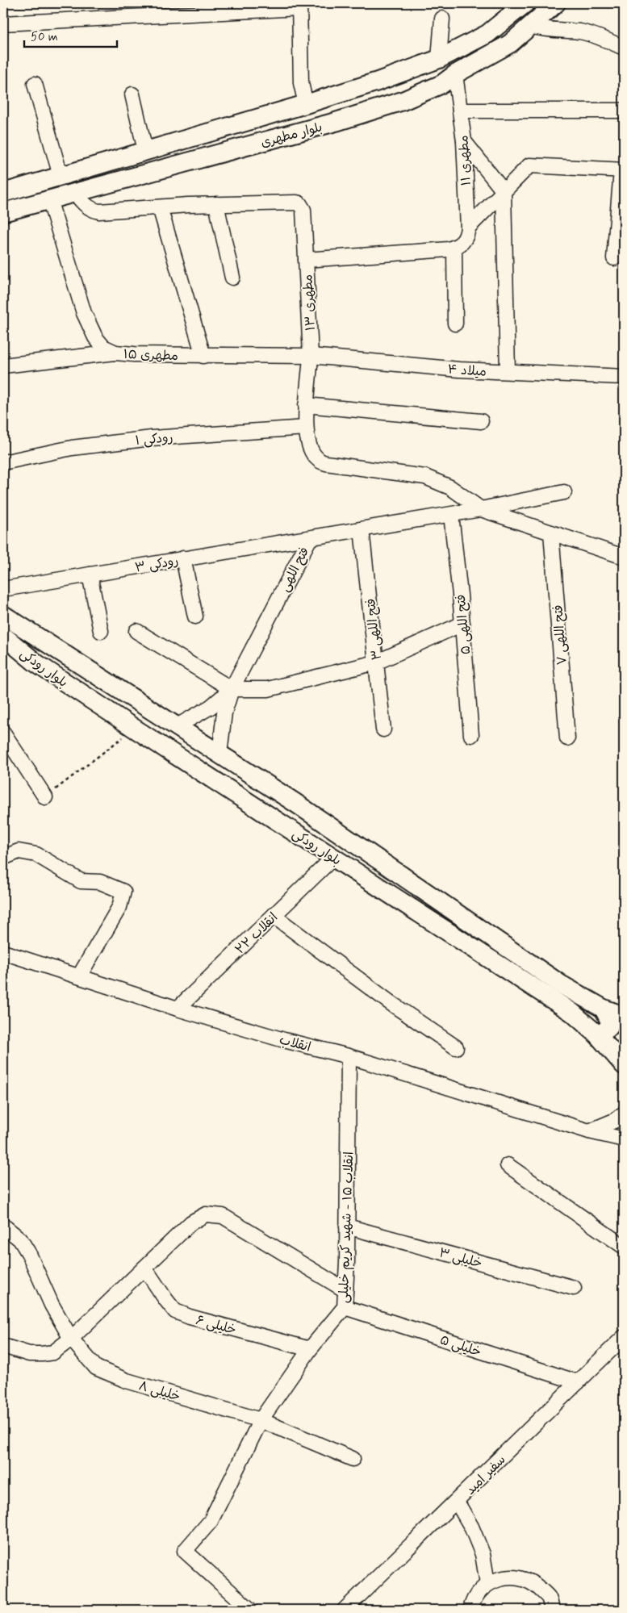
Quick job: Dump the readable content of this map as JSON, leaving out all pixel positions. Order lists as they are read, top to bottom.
{
  "streets": {
    "main road": ["بلوار مطهری", "بلوار رودکی"],
    "street": [
      "مطهری ۱۱",
      "مطهری ۱۳",
      "مطهری ۱۵",
      "میلاد ۴",
      "رودکی ۱",
      "رودکی ۳",
      "فتح اللهی",
      "فتح اللهی ۵",
      "فتح اللهی ۳",
      "فتح اللهی ۷",
      "انقلاب ۲۲",
      "انقلاب",
      "انقلاب ۱۵ - شهید کریم خلیلی",
      "خلیلی ۳",
      "خلیلی ۶",
      "خلیلی ۵",
      "خلیلی ۸",
      "سفیر امید"
    ]
  },
  "crossings": [
    ["بلوار مطهری", "مطهری ۱۱"],
    ["بلوار مطهری", "مطهری ۱۳"],
    ["بلوار مطهری", "مطهری ۱۵"],
    ["مطهری ۱۳", "مطهری ۱۵"],
    ["مطهری ۱۳", "میلاد ۴"],
    ["مطهری ۱۳", "رودکی ۱"],
    ["مطهری ۱۳", "فتح اللهی"],
    ["مطهری ۱۵", "میلاد ۴"],
    ["رودکی ۳", "فتح اللهی"],
    ["فتح اللهی", "فتح اللهی ۵"],
    ["فتح اللهی", "فتح اللهی ۳"],
    ["فتح اللهی", "فتح اللهی ۷"],
    ["بلوار رودکی", "انقلاب ۲۲"],
    ["انقلاب ۲۲", "انقلاب"],
    ["انقلاب", "انقلاب ۱۵ - شهید کریم خلیلی"],
    ["انقلاب ۱۵ - شهید کریم خلیلی", "خلیلی ۳"],
    ["انقلاب ۱۵ - شهید کریم خلیلی", "خلیلی ۶"],
    ["انقلاب ۱۵ - شهید کریم خلیلی", "خلیلی ۵"],
    ["انقلاب ۱۵ - شهید کریم خلیلی", "خلیلی ۸"],
    ["خلیلی ۵", "سفیر امید"]
  ],
  "scale_bar": "50 m"
}
